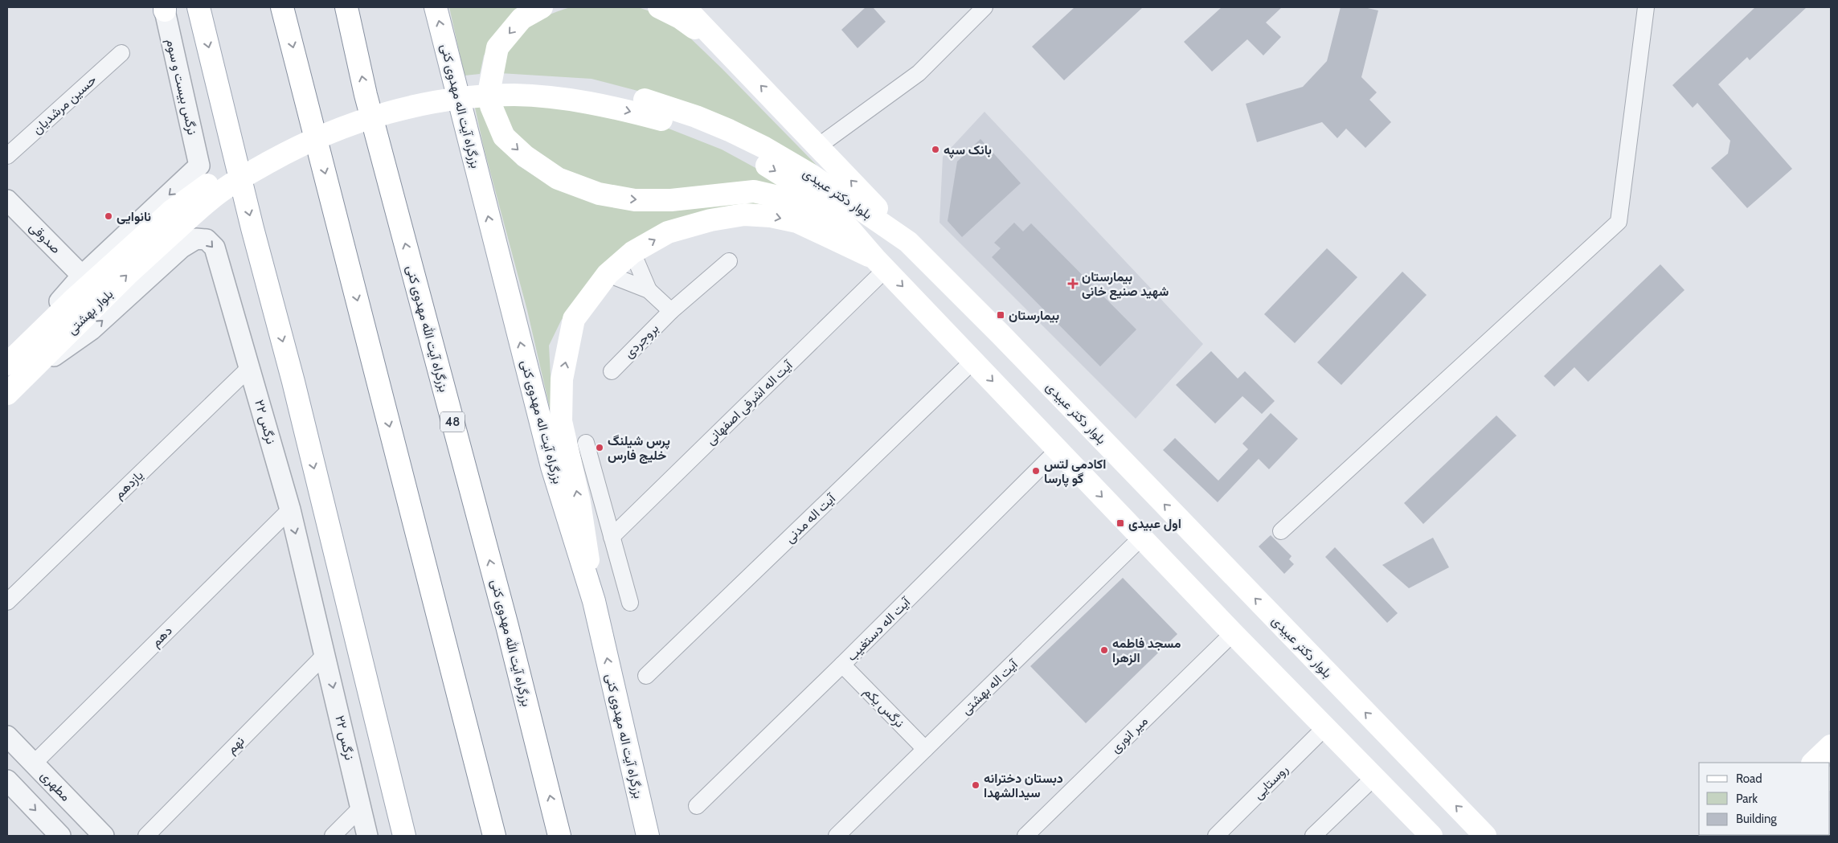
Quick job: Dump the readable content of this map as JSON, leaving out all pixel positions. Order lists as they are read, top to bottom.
{
  "streets": {
    "main road": [
      "بزرگراه آیت اله مهدوی کنی",
      "بلوار دکتر عبیدی",
      "بلوار بهشتی",
      "بزرگراه آیت الله مهدوی کنی",
      "48"
    ],
    "street": [
      "نرگس بیست و سوم",
      "حسین مرشدیان",
      "صدوقی",
      "بروجردی",
      "آیت اله اشرفی اصفهانی",
      "نرگس ۲۲",
      "یازدهم",
      "آیت اله مدنی",
      "آیت اله دستغیب",
      "دهم",
      "آیت اله بهشتی",
      "نرگس یکم",
      "میر انوری",
      "نهم",
      "روستایی",
      "مطهری"
    ]
  },
  "crossings": [
    ["نرگس بیست و سوم", "صدوقی"],
    ["بلوار دکتر عبیدی", "بلوار بهشتی"],
    ["بلوار دکتر عبیدی", "آیت اله اشرفی اصفهانی"],
    ["بلوار دکتر عبیدی", "آیت اله مدنی"],
    ["بلوار دکتر عبیدی", "آیت اله دستغیب"],
    ["بلوار دکتر عبیدی", "آیت اله بهشتی"],
    ["بلوار دکتر عبیدی", "میر انوری"],
    ["بلوار دکتر عبیدی", "روستایی"],
    ["بلوار بهشتی", "نرگس ۲۲"],
    ["نرگس ۲۲", "یازدهم"],
    ["نرگس ۲۲", "دهم"],
    ["نرگس ۲۲", "نهم"],
    ["آیت اله دستغیب", "نرگس یکم"],
    ["دهم", "مطهری"],
    ["آیت اله بهشتی", "نرگس یکم"]
  ],
  "one_way": ["نرگس بیست و سوم"],
  "places": {
    "other": [
      "بانک سپه",
      "نانوایی",
      "پرس شیلنگ خلیج فارس",
      "اکادمی لتس گو پارسا",
      "مسجد فاطمه الزهرا",
      "دبستان دخترانه سیدالشهدا"
    ],
    "health": ["بیمارستان شهید صنیع خانی"],
    "transit": ["بیمارستان", "اول عبیدی"]
  },
  "legend": ["Road", "Park", "Building"]
}
